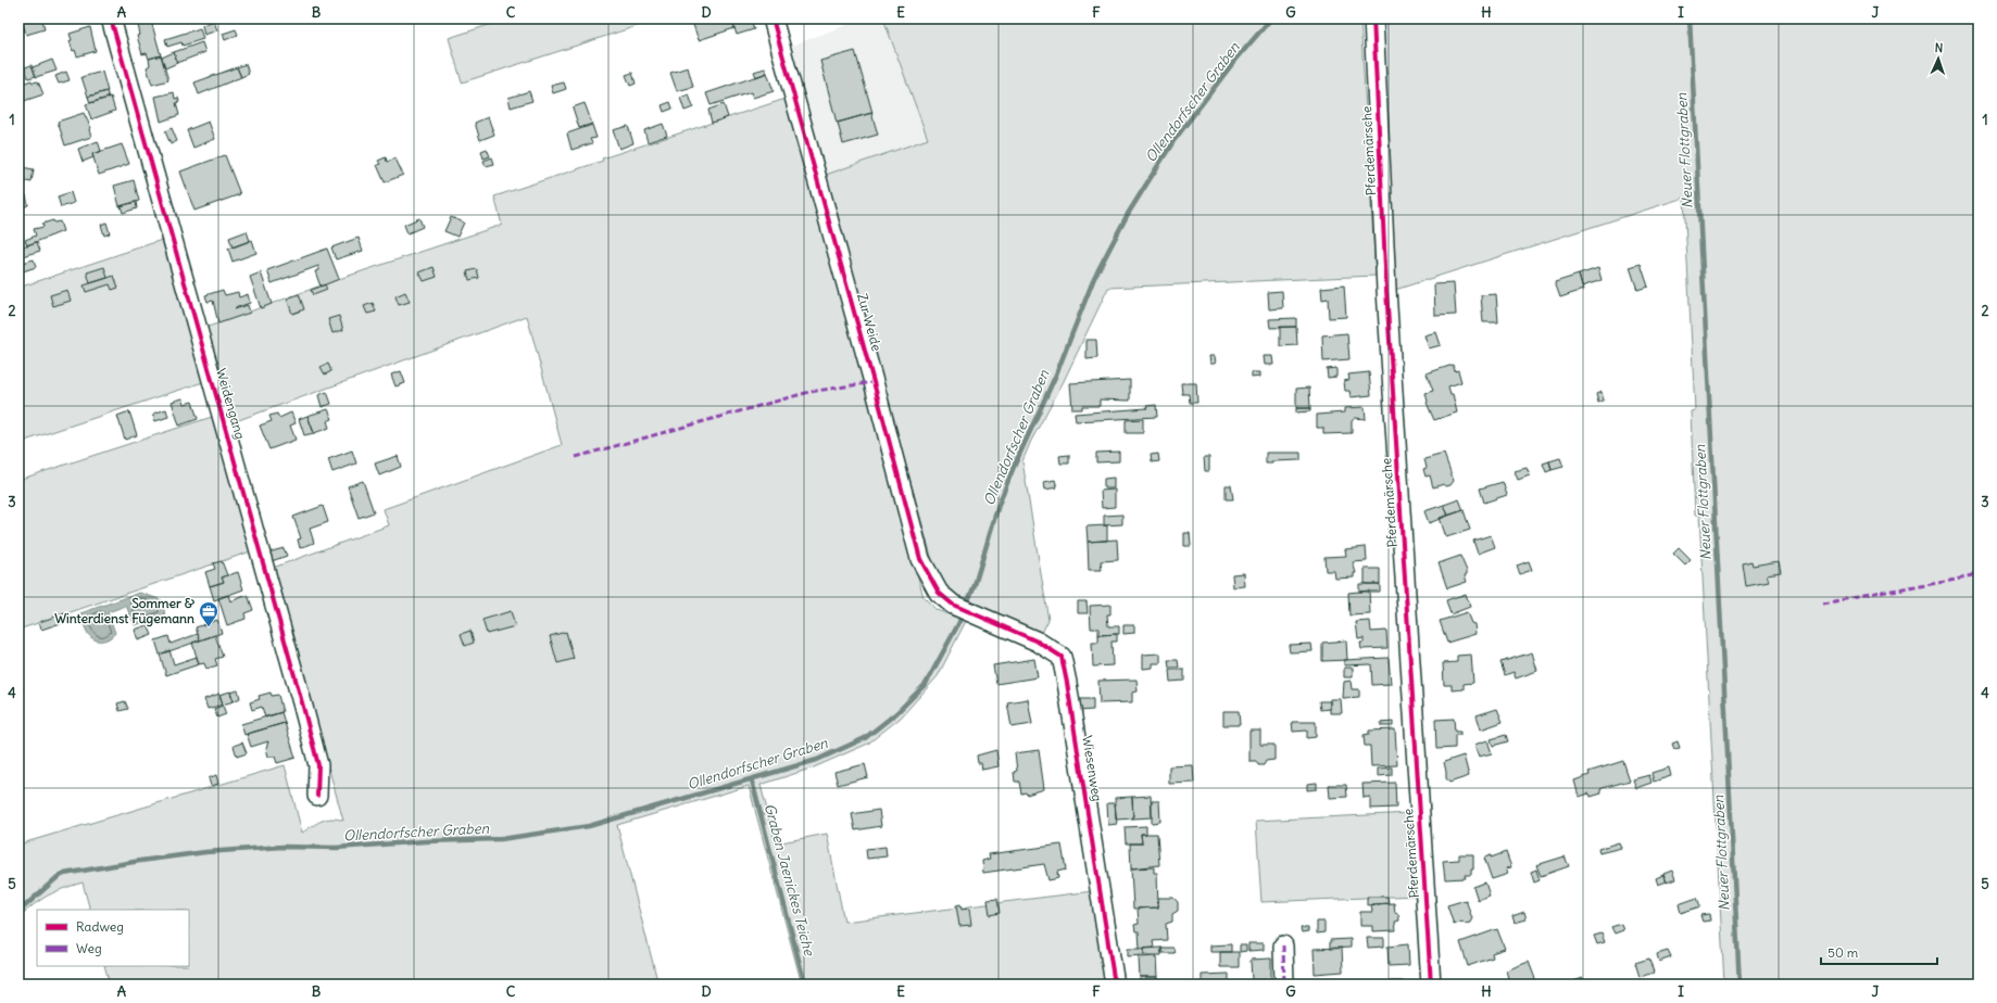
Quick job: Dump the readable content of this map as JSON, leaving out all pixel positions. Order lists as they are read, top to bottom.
{
  "streets": {
    "street": [
      "Pferdemärsche",
      "Zur Weide",
      "Weidengang",
      "Wiesenweg"
    ]
  },
  "crossings": [
    ["Zur Weide", "Wiesenweg"]
  ],
  "water": ["Ollendorfscher Graben", "Neuer Flottgraben", "Graben Jaenickes Teiche"],
  "places": {
    "office": ["Sommer & Winterdienst Fügemann"]
  },
  "legend": ["Radweg", "Weg"],
  "scale_bar": "50 m",
  "north": "top",
  "grid": {
    "columns": [
      "A",
      "B",
      "C",
      "D",
      "E",
      "F",
      "G",
      "H",
      "I",
      "J"
    ],
    "rows": [
      "1",
      "2",
      "3",
      "4",
      "5"
    ]
  }
}
